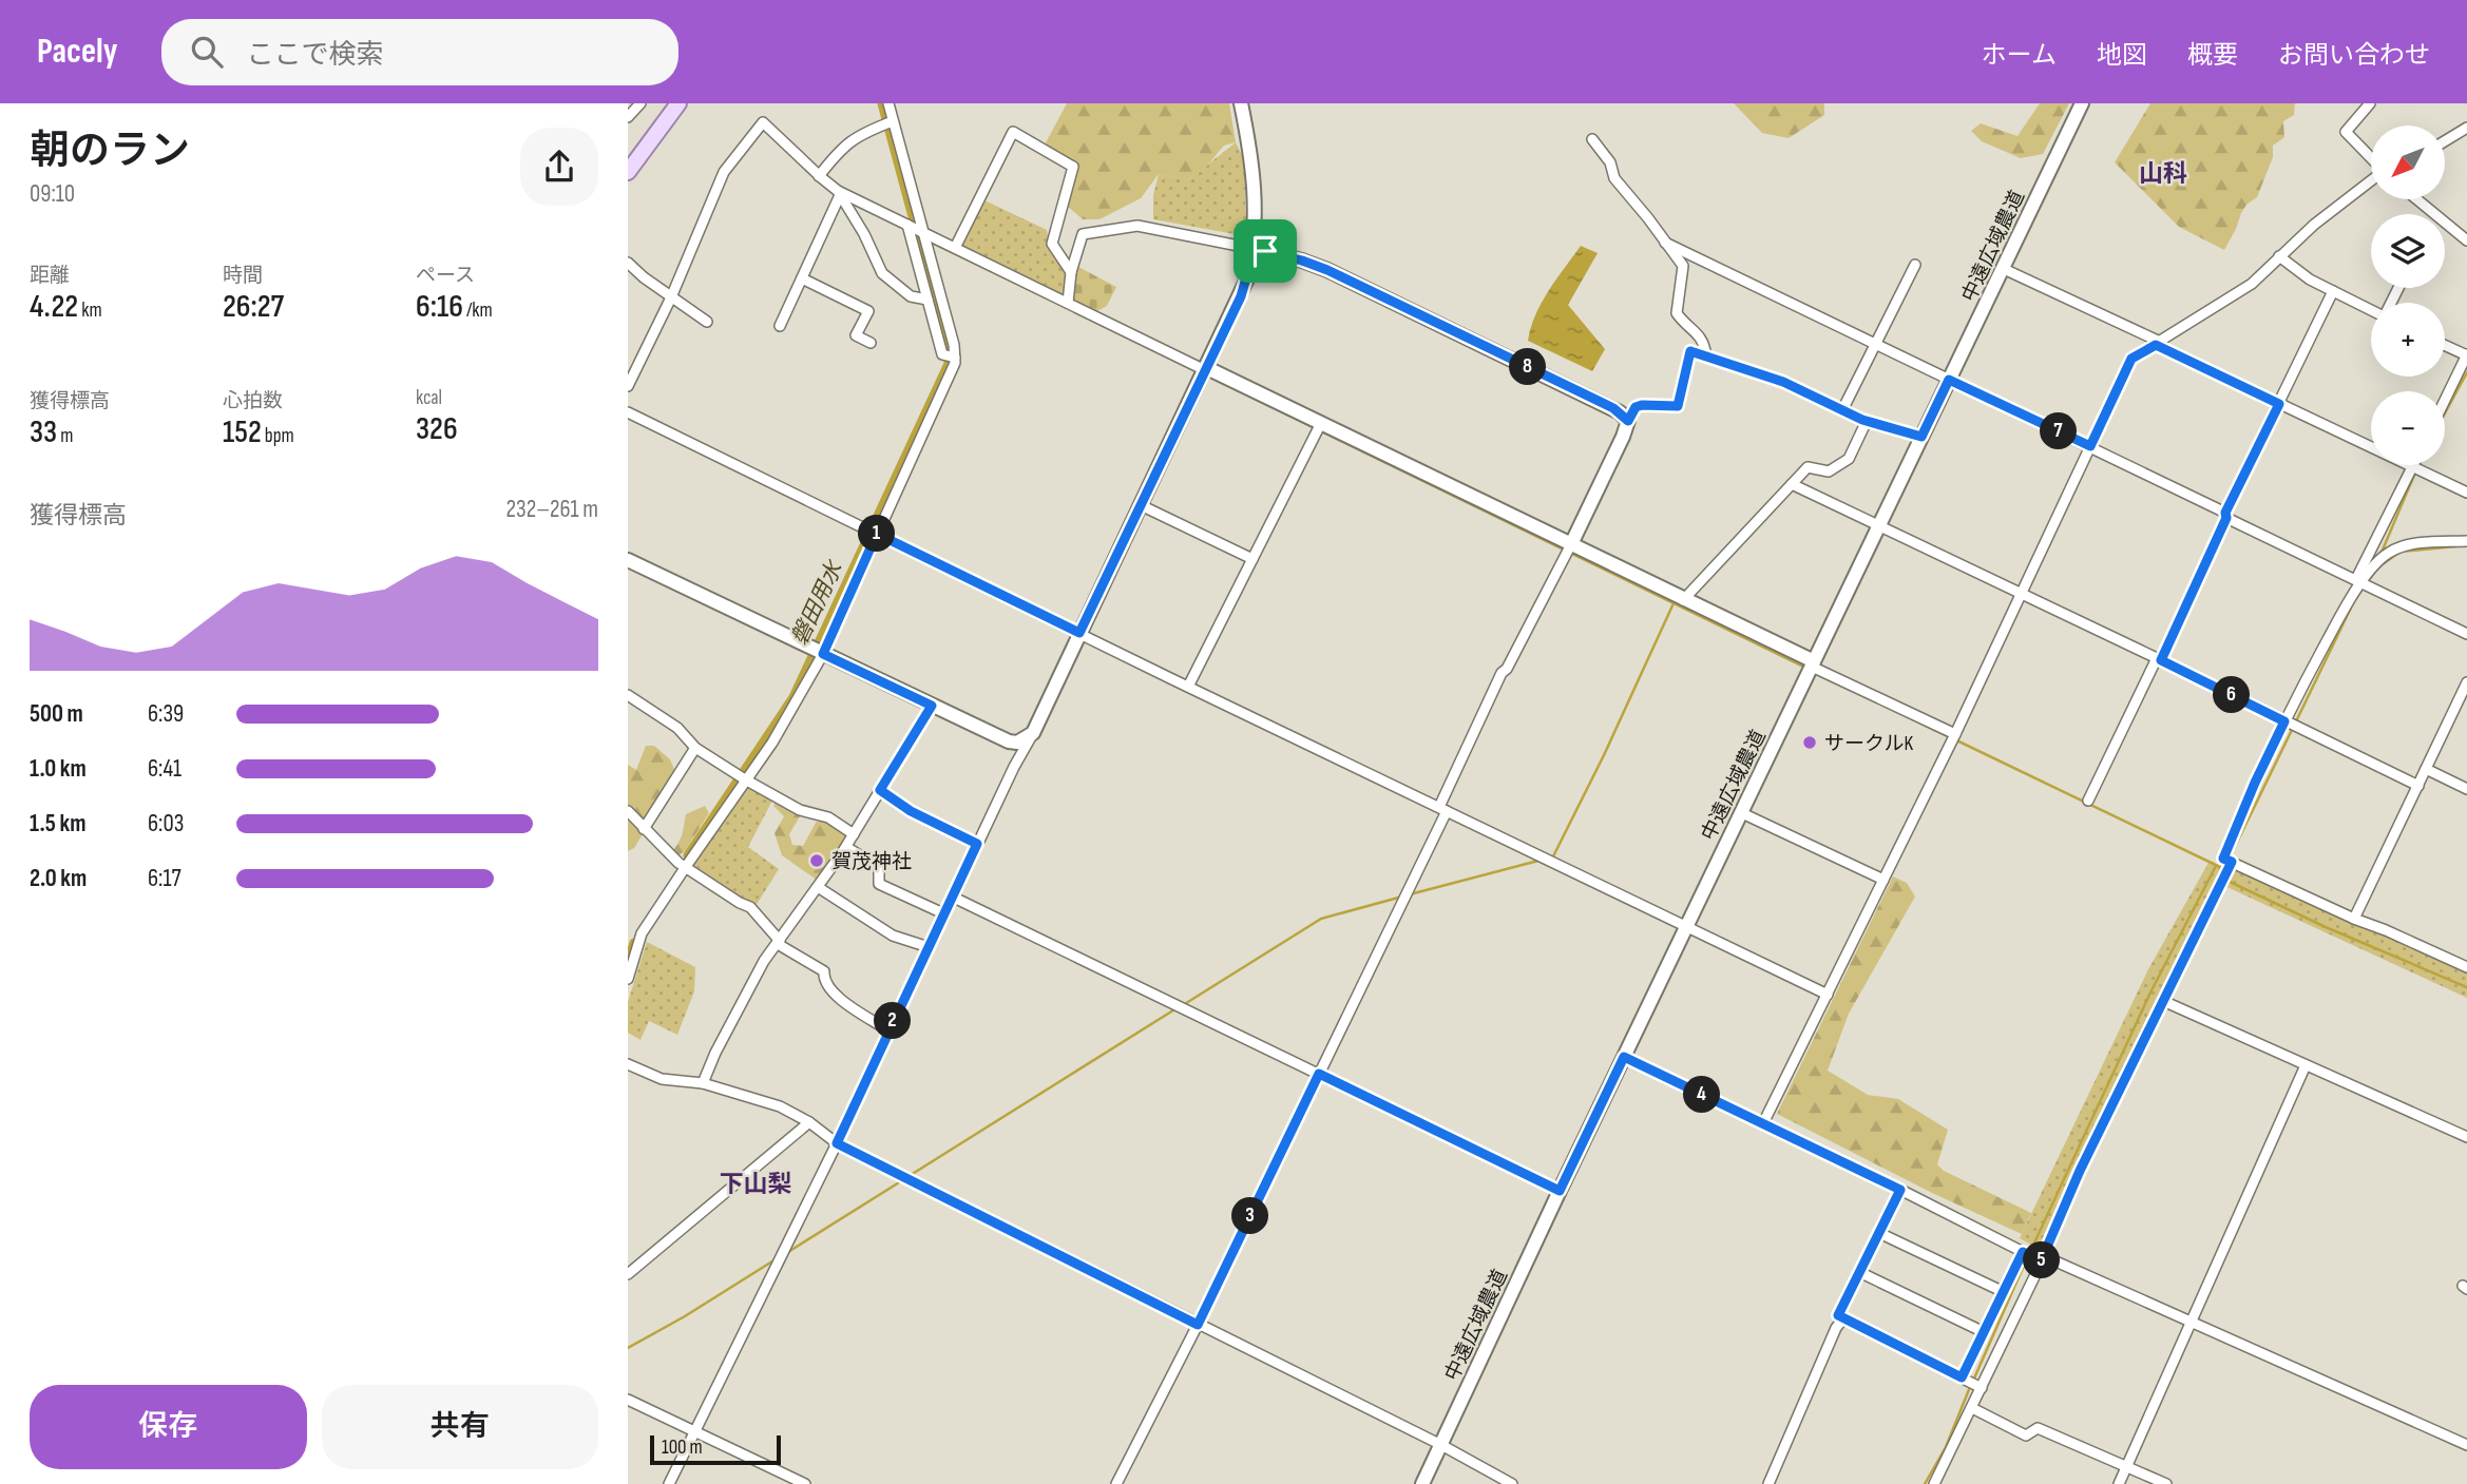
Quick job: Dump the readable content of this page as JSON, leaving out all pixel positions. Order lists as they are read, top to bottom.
{
  "streets": {
    "street": ["中遠広域農道"]
  },
  "districts": ["山科", "下山梨"],
  "water": ["磐田用水"],
  "places": ["サークルK", "賀茂神社"],
  "scale_bar": "100 m",
  "north": "bottom left",
  "page": {
    "header": "Pacely",
    "search": "ここで検索",
    "nav": [
      "ホーム",
      "地図",
      "概要",
      "お問い合わせ"
    ],
    "heading": ["朝のラン", "09:10"],
    "map_buttons": ["+", "−"],
    "stats": [
      ["距離", "4.22 km"],
      ["時間", "26:27"],
      ["ペース", "6:16 /km"],
      ["獲得標高", "33 m"],
      ["心拍数", "152 bpm"],
      ["kcal", "326"]
    ],
    "pins": [
      "8",
      "7",
      "1",
      "6",
      "2",
      "4",
      "3",
      "5"
    ],
    "chart": ["獲得標高", "232–261 m"],
    "list": [
      {
        "name": "500 m",
        "note": "6:39"
      },
      {
        "name": "1.0 km",
        "note": "6:41"
      },
      {
        "name": "1.5 km",
        "note": "6:03"
      },
      {
        "name": "2.0 km",
        "note": "6:17"
      }
    ],
    "buttons": ["保存", "共有"],
    "scale": "100 m"
  }
}
